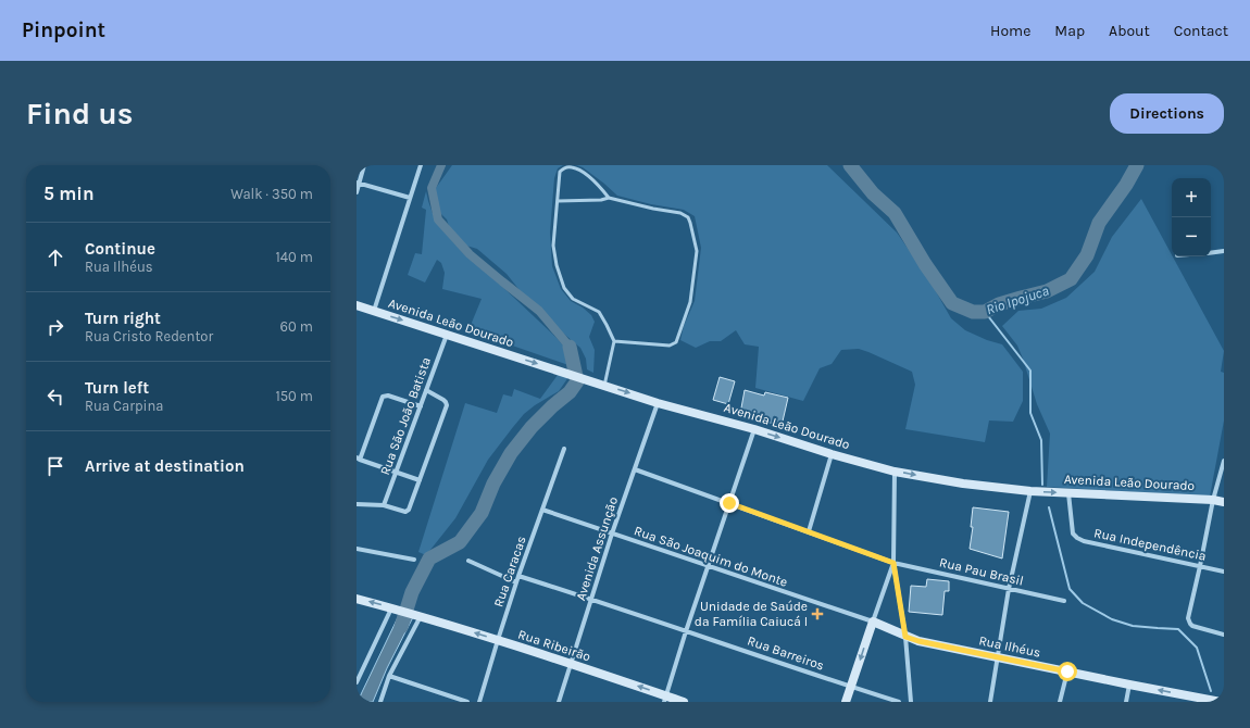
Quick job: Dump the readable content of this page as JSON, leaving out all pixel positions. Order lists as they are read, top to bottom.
{
  "streets": {
    "main road": ["Avenida Leão Dourado", "Rua Ribeirão", "Rua Ilhéus"],
    "street": [
      "Rua São João Batista",
      "Rua Independência",
      "Avenida Assunção",
      "Rua São Joaquim do Monte",
      "Rua Caracas",
      "Rua Pau Brasil",
      "Rua Barreiros"
    ]
  },
  "crossings": [
    ["Avenida Leão Dourado", "Rua São João Batista"],
    ["Avenida Leão Dourado", "Rua Independência"],
    ["Avenida Leão Dourado", "Avenida Assunção"],
    ["Avenida Assunção", "Rua São Joaquim do Monte"],
    ["Avenida Assunção", "Rua Pau Brasil"],
    ["Avenida Assunção", "Rua Ribeirão"],
    ["Avenida Assunção", "Rua Barreiros"],
    ["Rua São Joaquim do Monte", "Rua Caracas"],
    ["Rua São Joaquim do Monte", "Rua Ilhéus"],
    ["Rua Caracas", "Rua Ribeirão"],
    ["Rua Caracas", "Rua Barreiros"]
  ],
  "one_way": ["Avenida Leão Dourado", "Rua Ribeirão"],
  "water": ["Rio Ipojuca"],
  "places": {
    "health": ["Unidade de Saúde da Família Caiucá I"]
  },
  "page": {
    "header": "Pinpoint",
    "nav": [
      "Home",
      "Map",
      "About",
      "Contact"
    ],
    "buttons": "Directions",
    "title": "Find us",
    "heading": ["5 min", "Walk · 350 m"],
    "map_buttons": ["+", "−"],
    "list": [
      ["Continue", "Rua Ilhéus", "140 m"],
      ["Turn right", "Rua Cristo Redentor", "60 m"],
      ["Turn left", "Rua Carpina", "150 m"],
      "Arrive at destination"
    ]
  }
}
